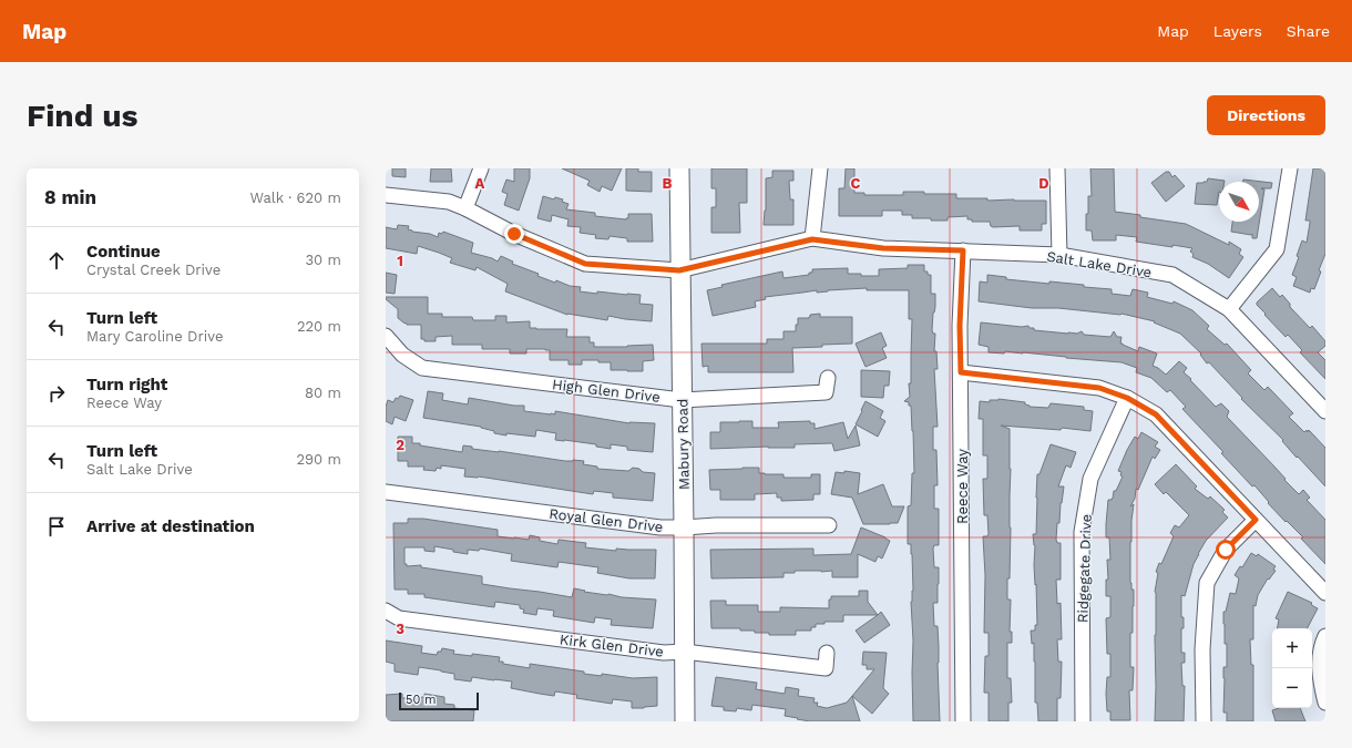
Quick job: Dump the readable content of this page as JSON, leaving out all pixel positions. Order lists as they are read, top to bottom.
{
  "streets": {
    "main road": ["Mabury Road"],
    "street": [
      "Salt Lake Drive",
      "High Glen Drive",
      "Reece Way",
      "Royal Glen Drive",
      "Ridgegate Drive",
      "Kirk Glen Drive"
    ]
  },
  "crossings": [
    ["Salt Lake Drive", "Mabury Road"],
    ["Salt Lake Drive", "Reece Way"],
    ["High Glen Drive", "Mabury Road"],
    ["Mabury Road", "Royal Glen Drive"],
    ["Mabury Road", "Kirk Glen Drive"]
  ],
  "scale_bar": "50 m",
  "north": "bottom right",
  "page": {
    "header": "Map",
    "nav": ["Map", "Layers", "Share"],
    "buttons": "Directions",
    "title": "Find us",
    "heading": ["8 min", "Walk · 620 m"],
    "list": [
      ["Continue", "Crystal Creek Drive", "30 m"],
      ["Turn left", "Mary Caroline Drive", "220 m"],
      ["Turn right", "Reece Way", "80 m"],
      ["Turn left", "Salt Lake Drive", "290 m"],
      "Arrive at destination"
    ],
    "map_buttons": ["+", "−"],
    "scale": "50 m"
  },
  "grid": {
    "columns": [
      "A",
      "B",
      "C",
      "D"
    ],
    "rows": ["1", "2", "3"]
  }
}
